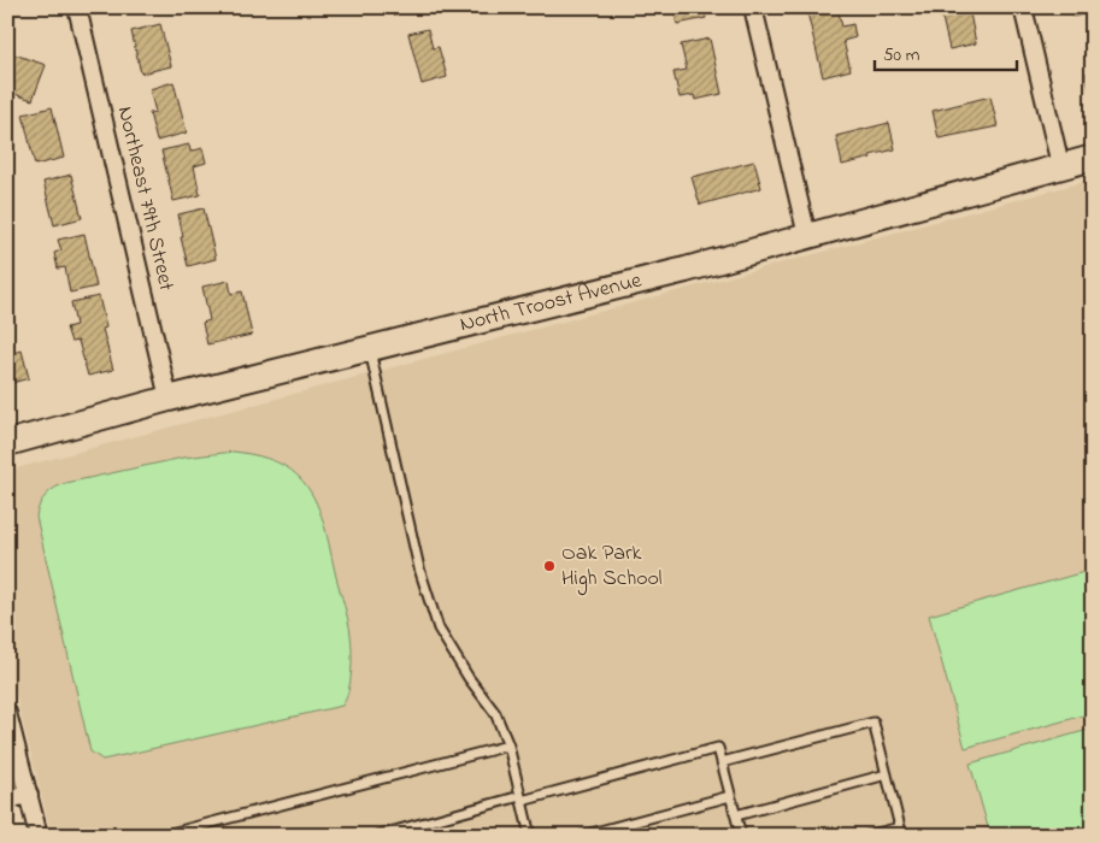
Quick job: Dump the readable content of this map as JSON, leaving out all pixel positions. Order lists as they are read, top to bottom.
{
  "streets": {
    "street": ["Northeast 79th Street", "North Troost Avenue"]
  },
  "crossings": [
    ["Northeast 79th Street", "North Troost Avenue"]
  ],
  "places": ["Oak Park High School"],
  "scale_bar": "50 m"
}
